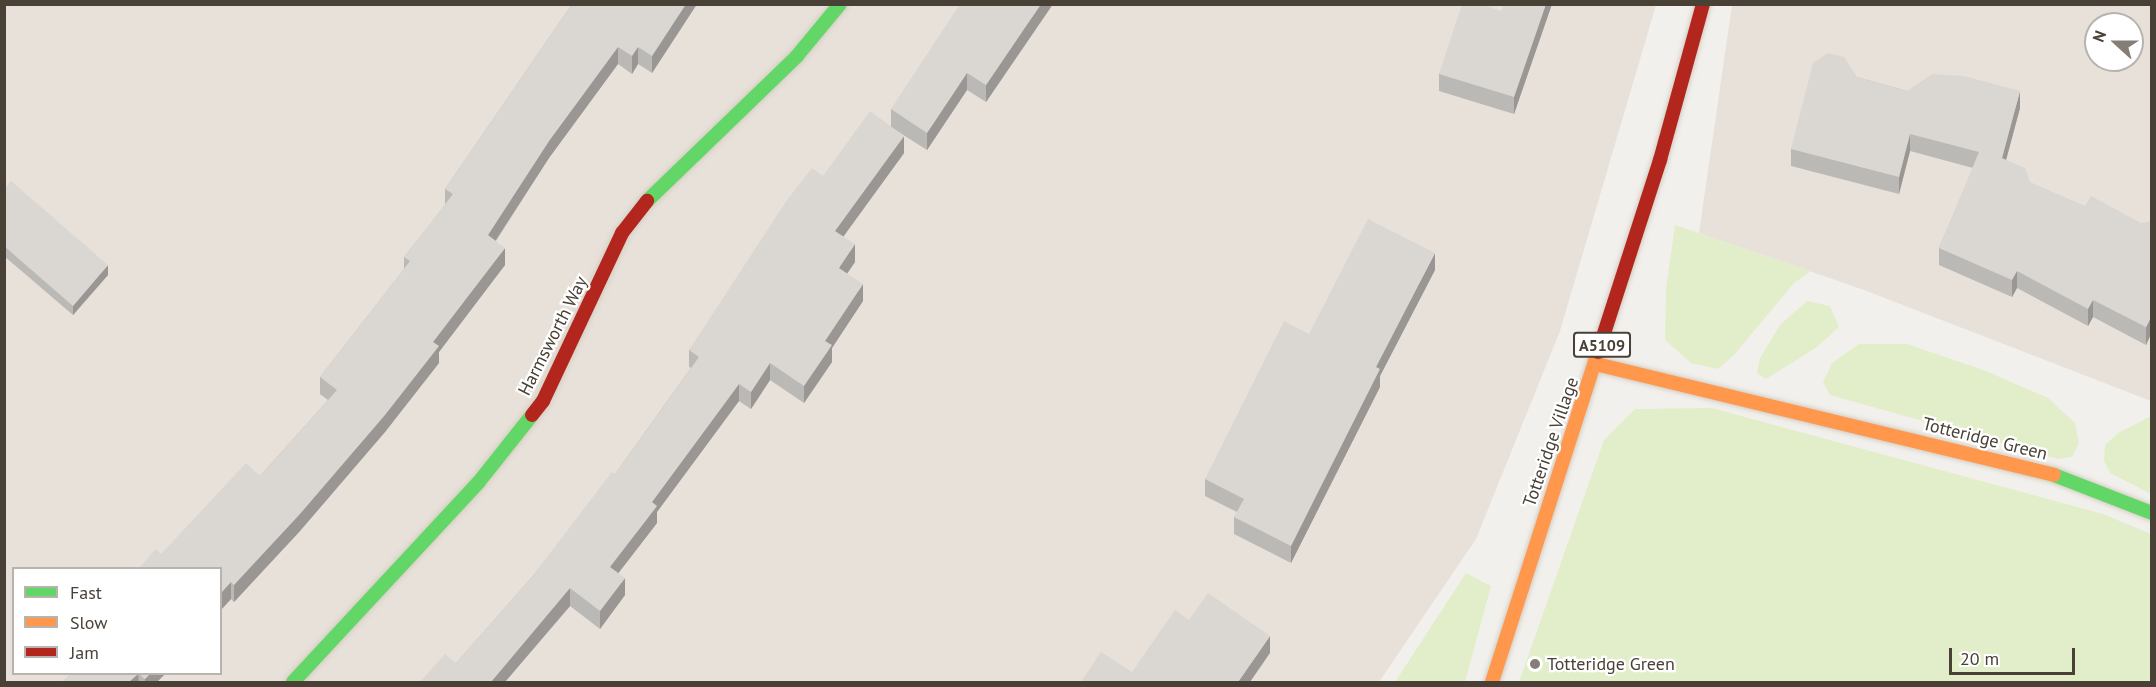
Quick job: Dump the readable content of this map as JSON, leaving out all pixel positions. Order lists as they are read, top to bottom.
{
  "streets": {
    "street": [
      "Harmsworth Way",
      "A5109",
      "Totteridge Green",
      "Totteridge Village"
    ]
  },
  "crossings": [
    ["Totteridge Green", "Totteridge Village"]
  ],
  "places": ["Totteridge Green"],
  "legend": ["Fast", "Slow", "Jam"],
  "scale_bar": "20 m",
  "north": "left"
}
